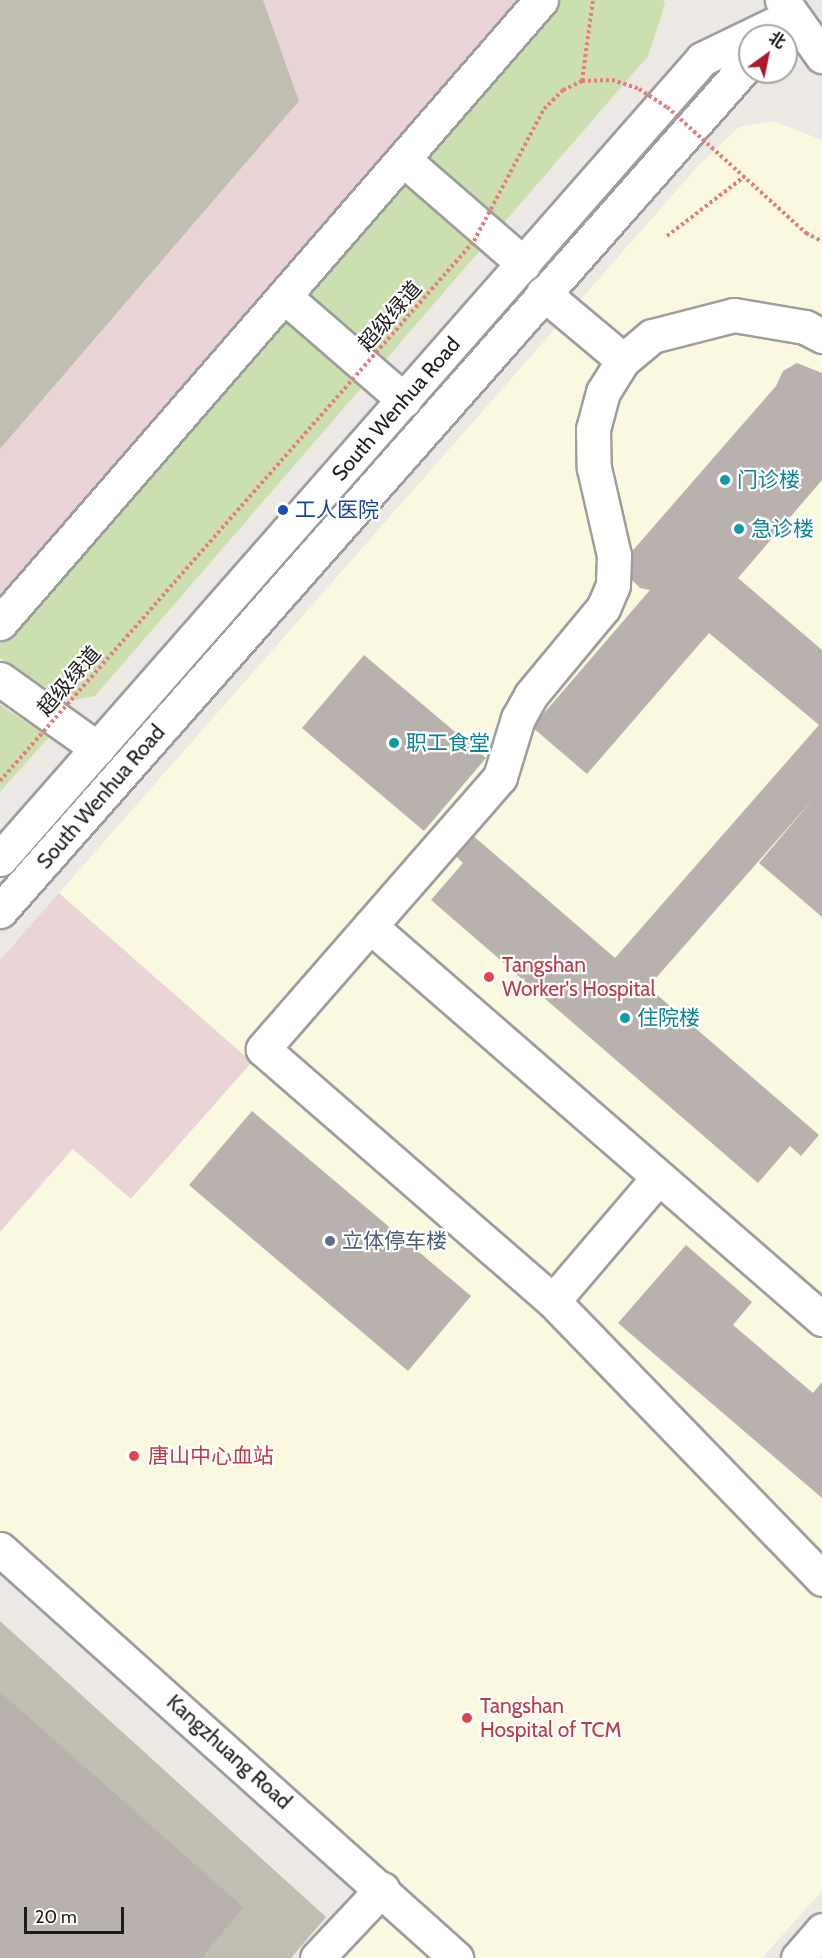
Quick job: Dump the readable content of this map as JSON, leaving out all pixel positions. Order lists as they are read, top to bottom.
{
  "streets": {
    "street": ["South Wenhua Road", "Kangzhuang Road"],
    "path": ["超级绿道"]
  },
  "places": [
    "门诊楼",
    "工人医院",
    "急诊楼",
    "职工食堂",
    "Tangshan Worker's Hospital",
    "住院楼",
    "立体停车楼",
    "唐山中心血站",
    "Tangshan Hospital of TCM"
  ],
  "scale_bar": "20 m",
  "north": "top right"
}
